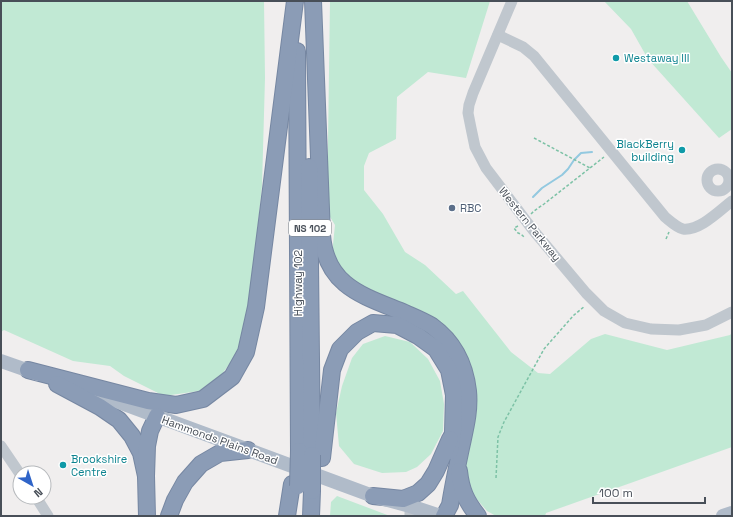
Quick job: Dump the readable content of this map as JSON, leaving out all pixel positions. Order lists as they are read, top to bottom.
{
  "streets": {
    "highway": ["NS 102", "Highway 102"],
    "main road": ["Hammonds Plains Road"],
    "street": ["Western Parkway"]
  },
  "places": [
    "Westaway III",
    "BlackBerry building",
    "RBC",
    "Brookshire Centre"
  ],
  "scale_bar": "100 m",
  "north": "bottom right"
}
